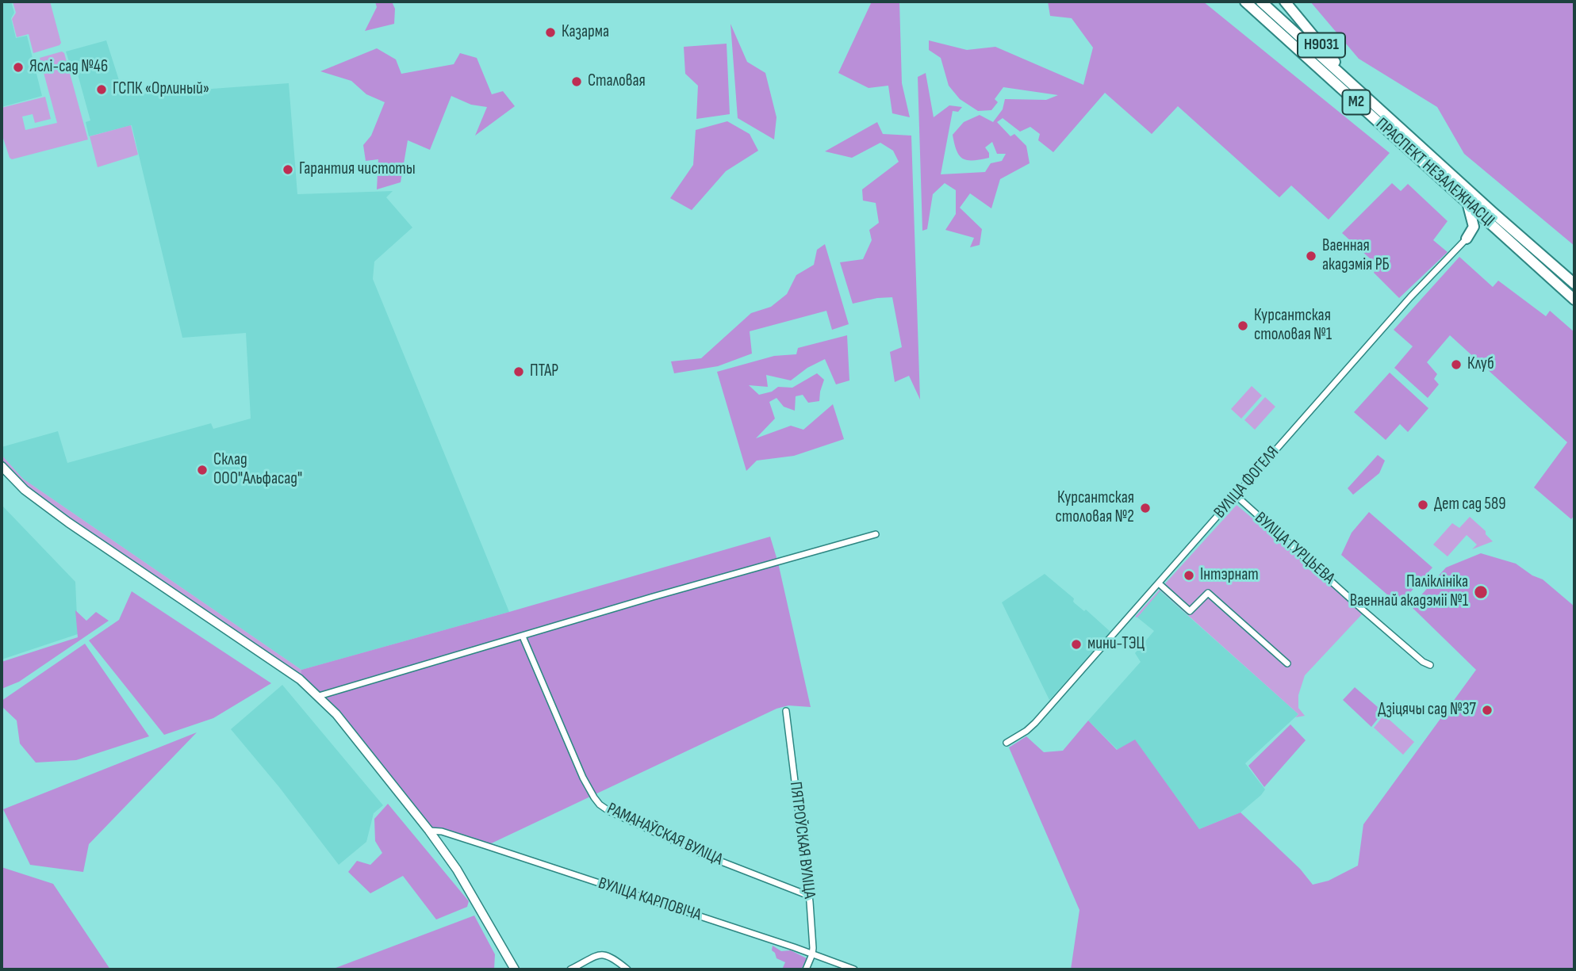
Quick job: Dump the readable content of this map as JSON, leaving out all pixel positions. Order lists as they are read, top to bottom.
{
  "streets": {
    "highway": ["Н9031", "М2", "ПРАСПЕКТ НЕЗАЛЕЖНАСЦІ"],
    "street": [
      "ВУЛІЦА ФОГЕЛЯ",
      "ВУЛІЦА ГУРЦЬЕВА",
      "РАМАНАЎСКАЯ ВУЛІЦА",
      "ПЯТРОЎСКАЯ ВУЛІЦА",
      "ВУЛІЦА КАРПОВІЧА"
    ]
  },
  "crossings": [
    ["Н9031", "ПРАСПЕКТ НЕЗАЛЕЖНАСЦІ"],
    ["ВУЛІЦА ФОГЕЛЯ", "ВУЛІЦА ГУРЦЬЕВА"],
    ["РАМАНАЎСКАЯ ВУЛІЦА", "ПЯТРОЎСКАЯ ВУЛІЦА"],
    ["ПЯТРОЎСКАЯ ВУЛІЦА", "ВУЛІЦА КАРПОВІЧА"]
  ],
  "places": [
    "Казарма",
    "Яслі-сад №46",
    "Сталовая",
    "ГСПК «Орлиный»",
    "Гарантия чистоты",
    "Ваенная акадэмія РБ",
    "Курсантская столовая №1",
    "Клуб",
    "ПТАР",
    "Склад ООО\"Альфасад\"",
    "Дет сад 589",
    "Курсантская столовая №2",
    "Інтэрнат",
    "Паліклініка Ваеннай акадэміі №1",
    "мини-ТЭЦ",
    "Дзіцячы сад №37"
  ]
}
